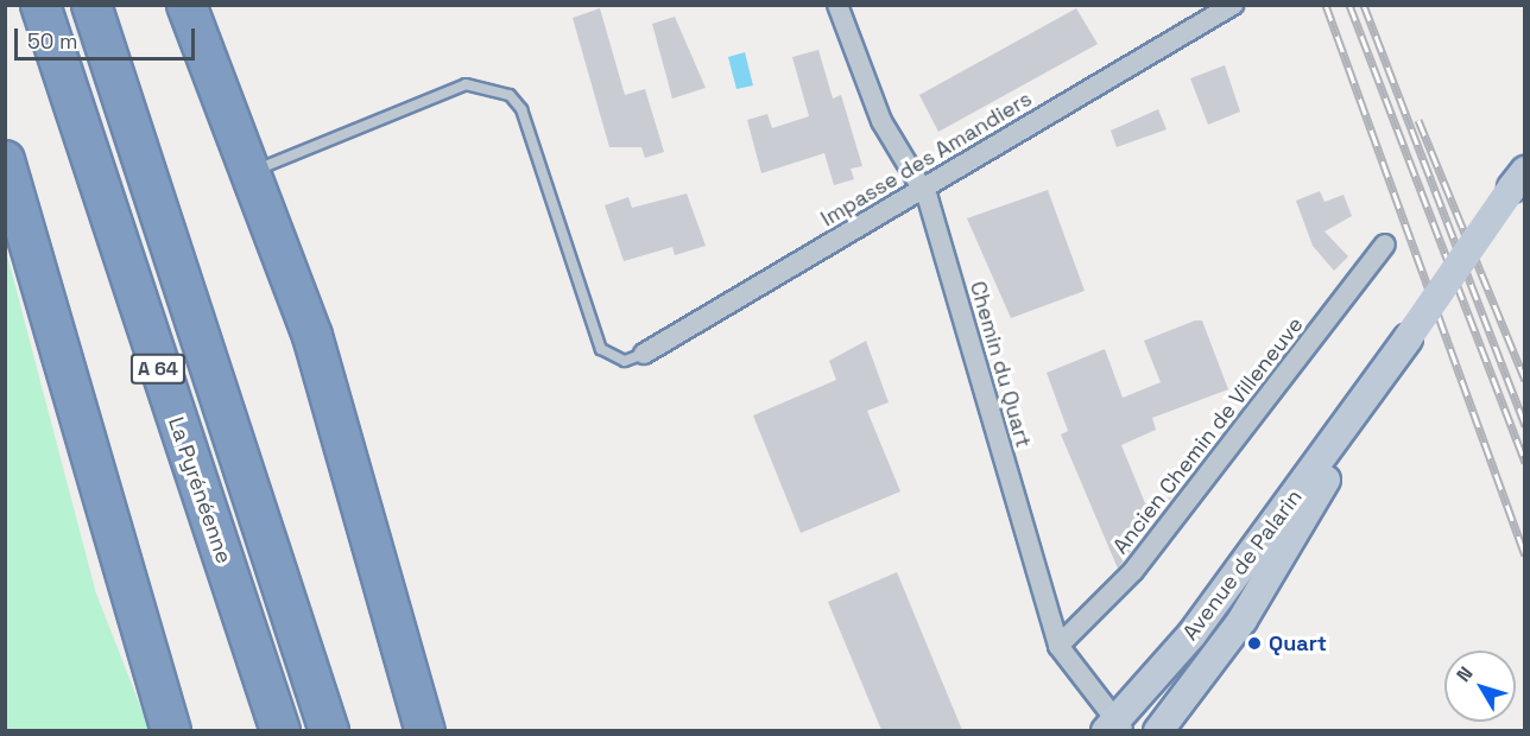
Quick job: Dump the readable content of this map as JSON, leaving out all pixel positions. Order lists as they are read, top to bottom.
{
  "streets": {
    "highway": ["A 64", "La Pyrénéenne"],
    "main road": ["Avenue de Palarin"],
    "street": ["Impasse des Amandiers", "Chemin du Quart", "Ancien Chemin de Villeneuve"]
  },
  "crossings": [
    ["Impasse des Amandiers", "Chemin du Quart"],
    ["Chemin du Quart", "Ancien Chemin de Villeneuve"],
    ["Chemin du Quart", "Avenue de Palarin"]
  ],
  "places": ["Quart"],
  "scale_bar": "50 m",
  "north": "top left"
}
